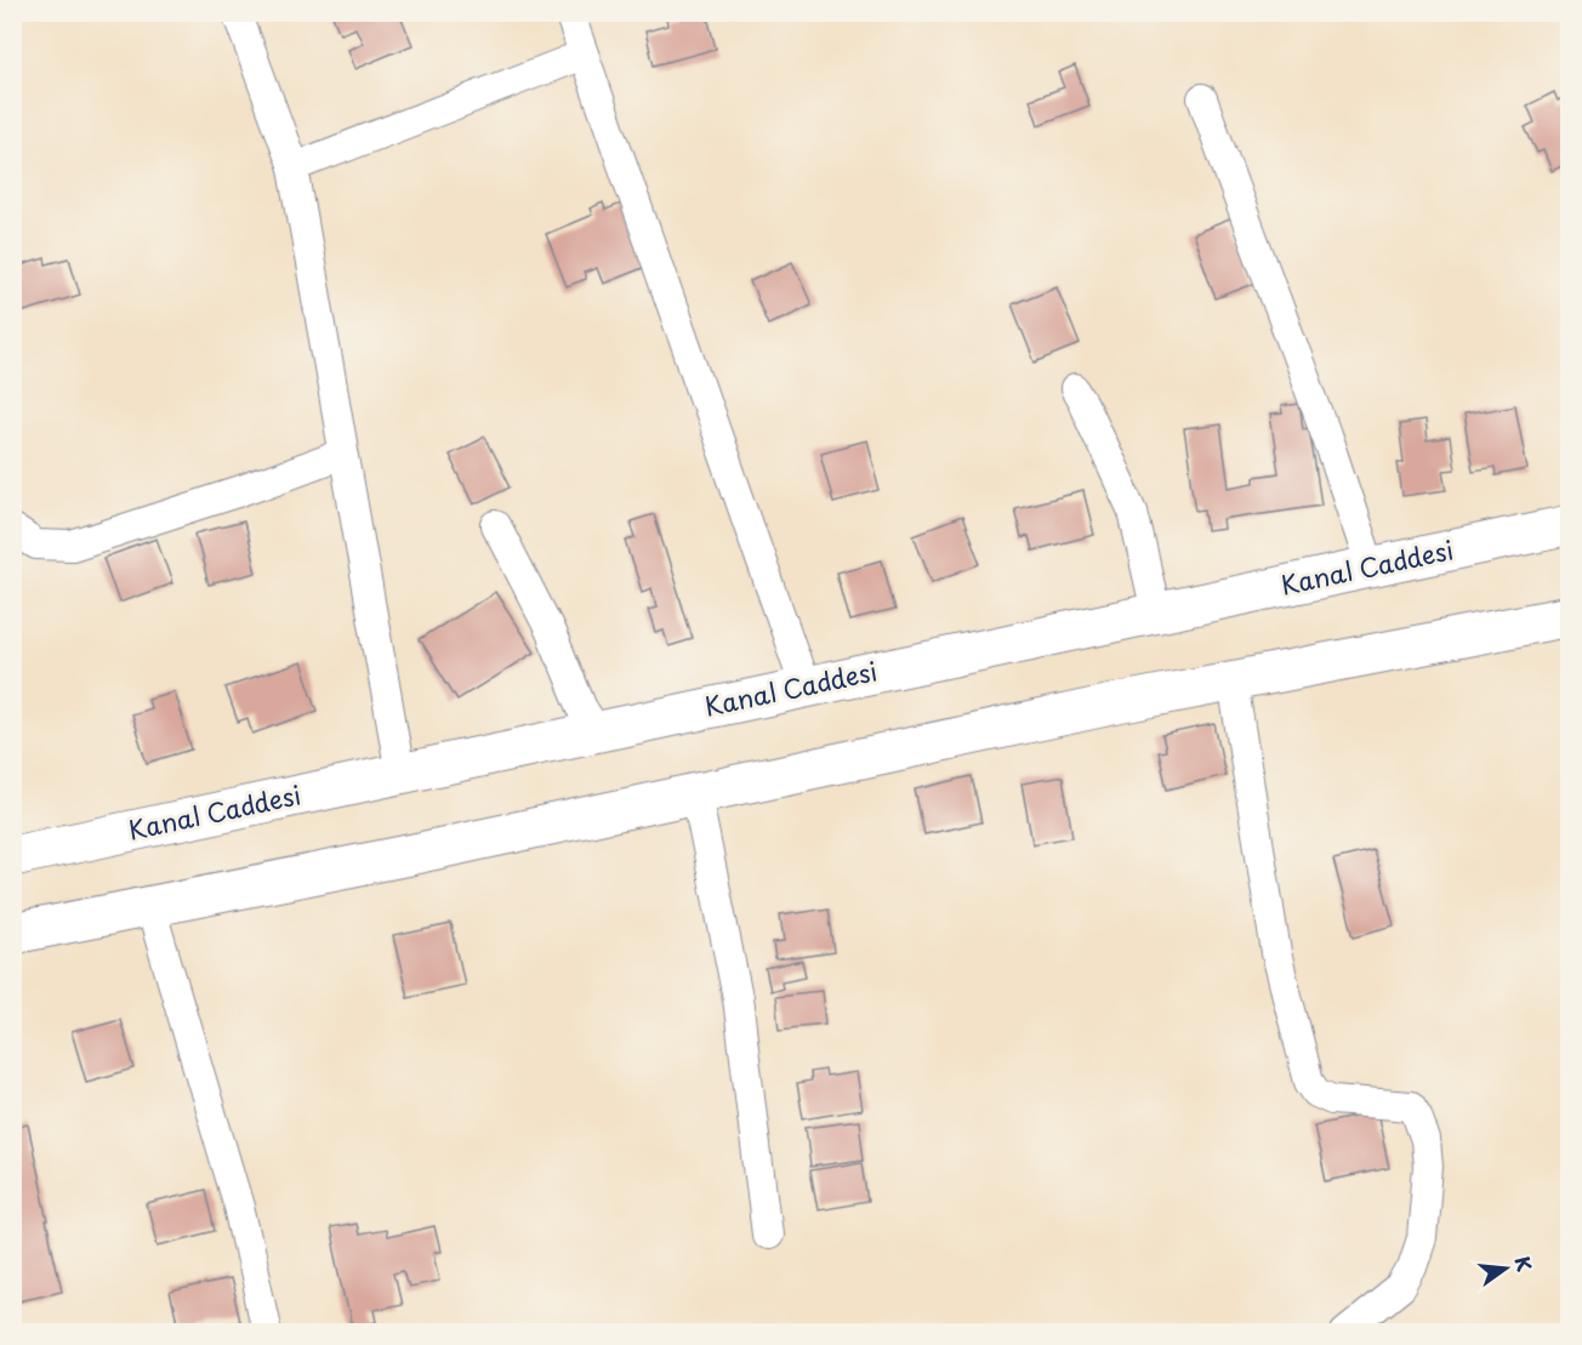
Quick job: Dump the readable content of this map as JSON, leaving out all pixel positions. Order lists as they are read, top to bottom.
{
  "streets": {
    "main road": ["Kanal Caddesi"]
  },
  "north": "right"
}
